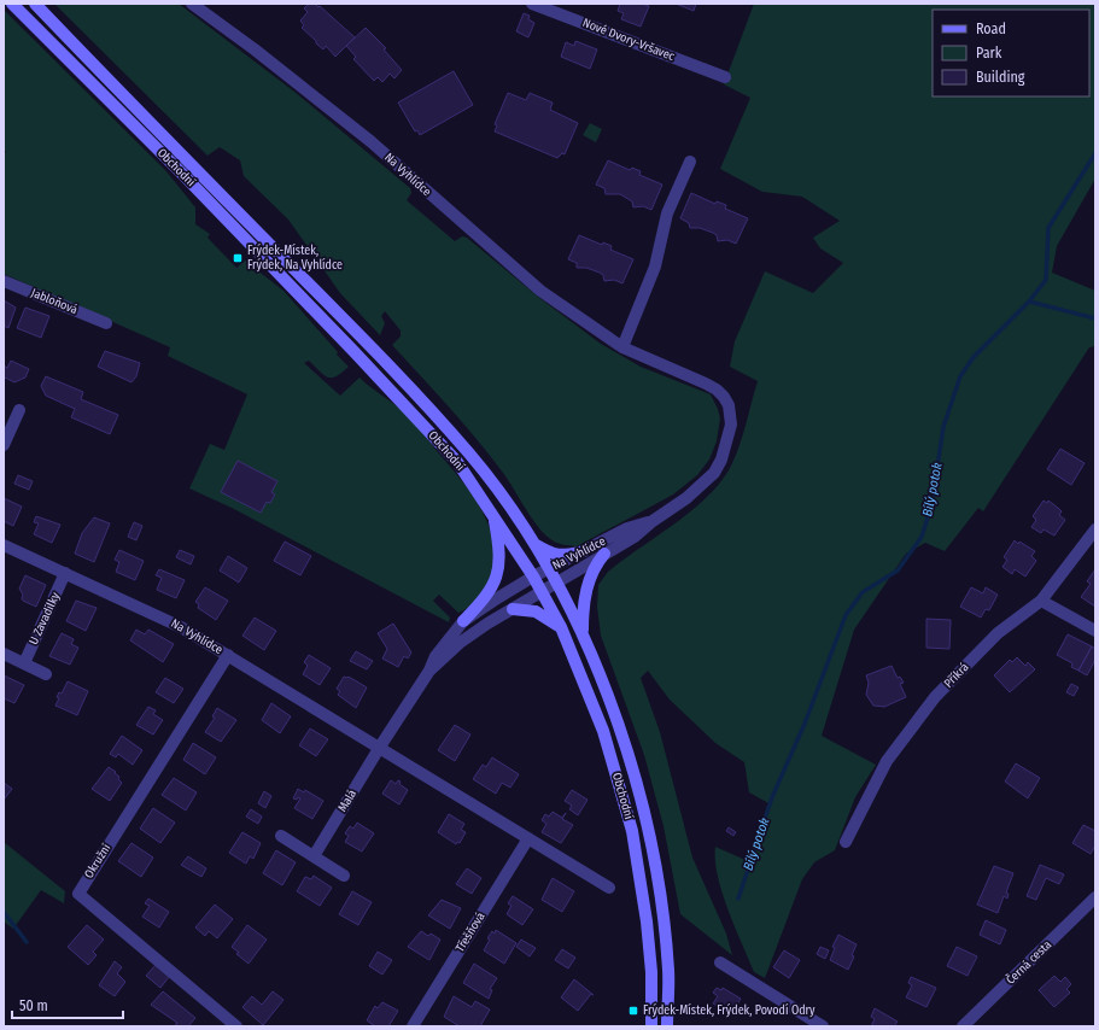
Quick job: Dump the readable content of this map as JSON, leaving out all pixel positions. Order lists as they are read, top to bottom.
{
  "streets": {
    "main road": ["Obchodní"],
    "street": [
      "Nové Dvory-Vršavec",
      "Na Vyhlídce",
      "Jabloňová",
      "U Zavadilky",
      "Příkrá",
      "Malá",
      "Okružní",
      "Třešňová",
      "Černá cesta"
    ]
  },
  "crossings": [
    ["Obchodní", "Na Vyhlídce"],
    ["Na Vyhlídce", "U Zavadilky"],
    ["Na Vyhlídce", "Malá"],
    ["Na Vyhlídce", "Okružní"],
    ["Na Vyhlídce", "Třešňová"]
  ],
  "water": ["Bílý potok"],
  "places": {
    "transit": ["Frýdek-Místek, Frýdek, Na Vyhlídce", "Frýdek-Místek, Frýdek, Povodí Odry"]
  },
  "legend": ["Road", "Park", "Building"],
  "scale_bar": "50 m"
}
